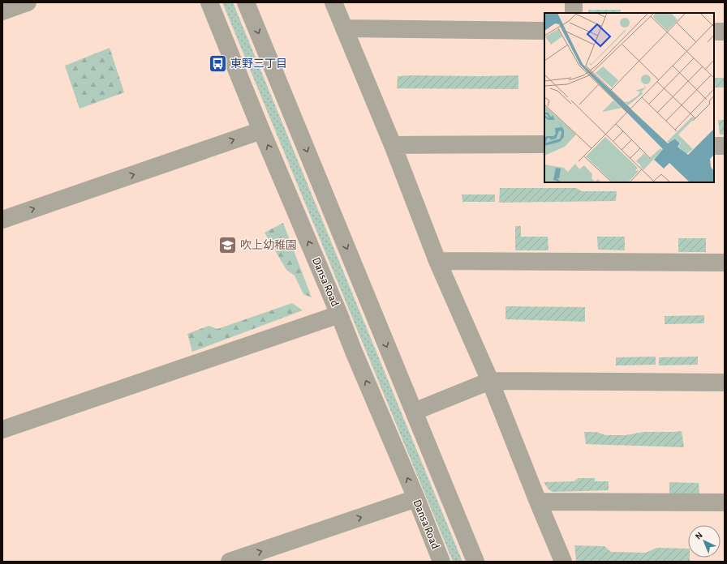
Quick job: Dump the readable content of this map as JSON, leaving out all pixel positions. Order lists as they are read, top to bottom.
{
  "streets": {
    "street": ["Dansa Road"]
  },
  "places": {
    "bus stop": ["東野三丁目"],
    "school or university": ["吹上幼稚園"]
  },
  "north": "top left"
}
